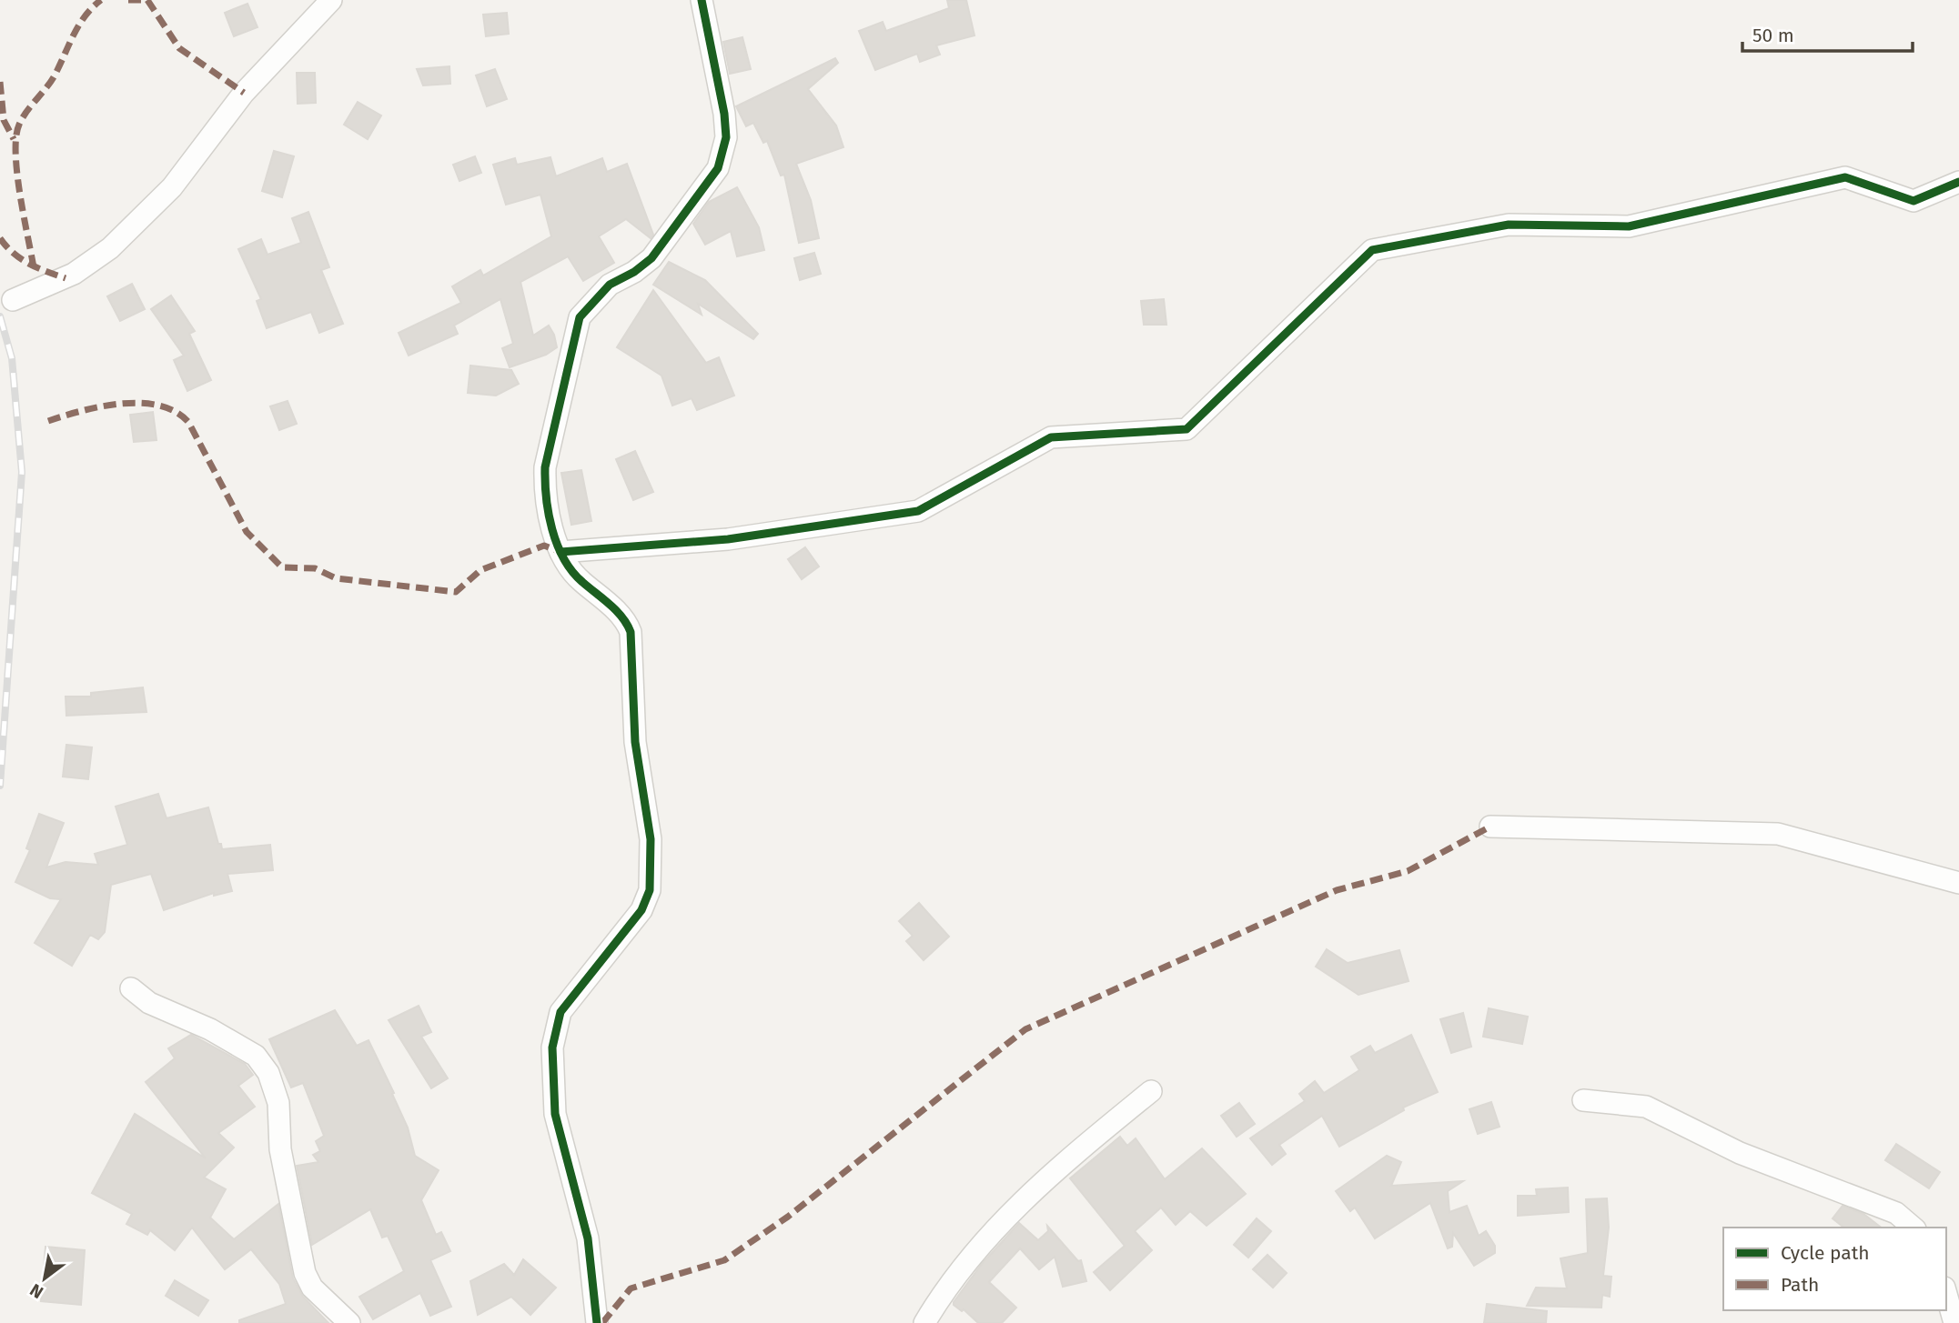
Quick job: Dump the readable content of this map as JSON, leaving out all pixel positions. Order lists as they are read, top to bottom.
{
  "legend": ["Cycle path", "Path"],
  "scale_bar": "50 m",
  "north": "bottom left"
}
